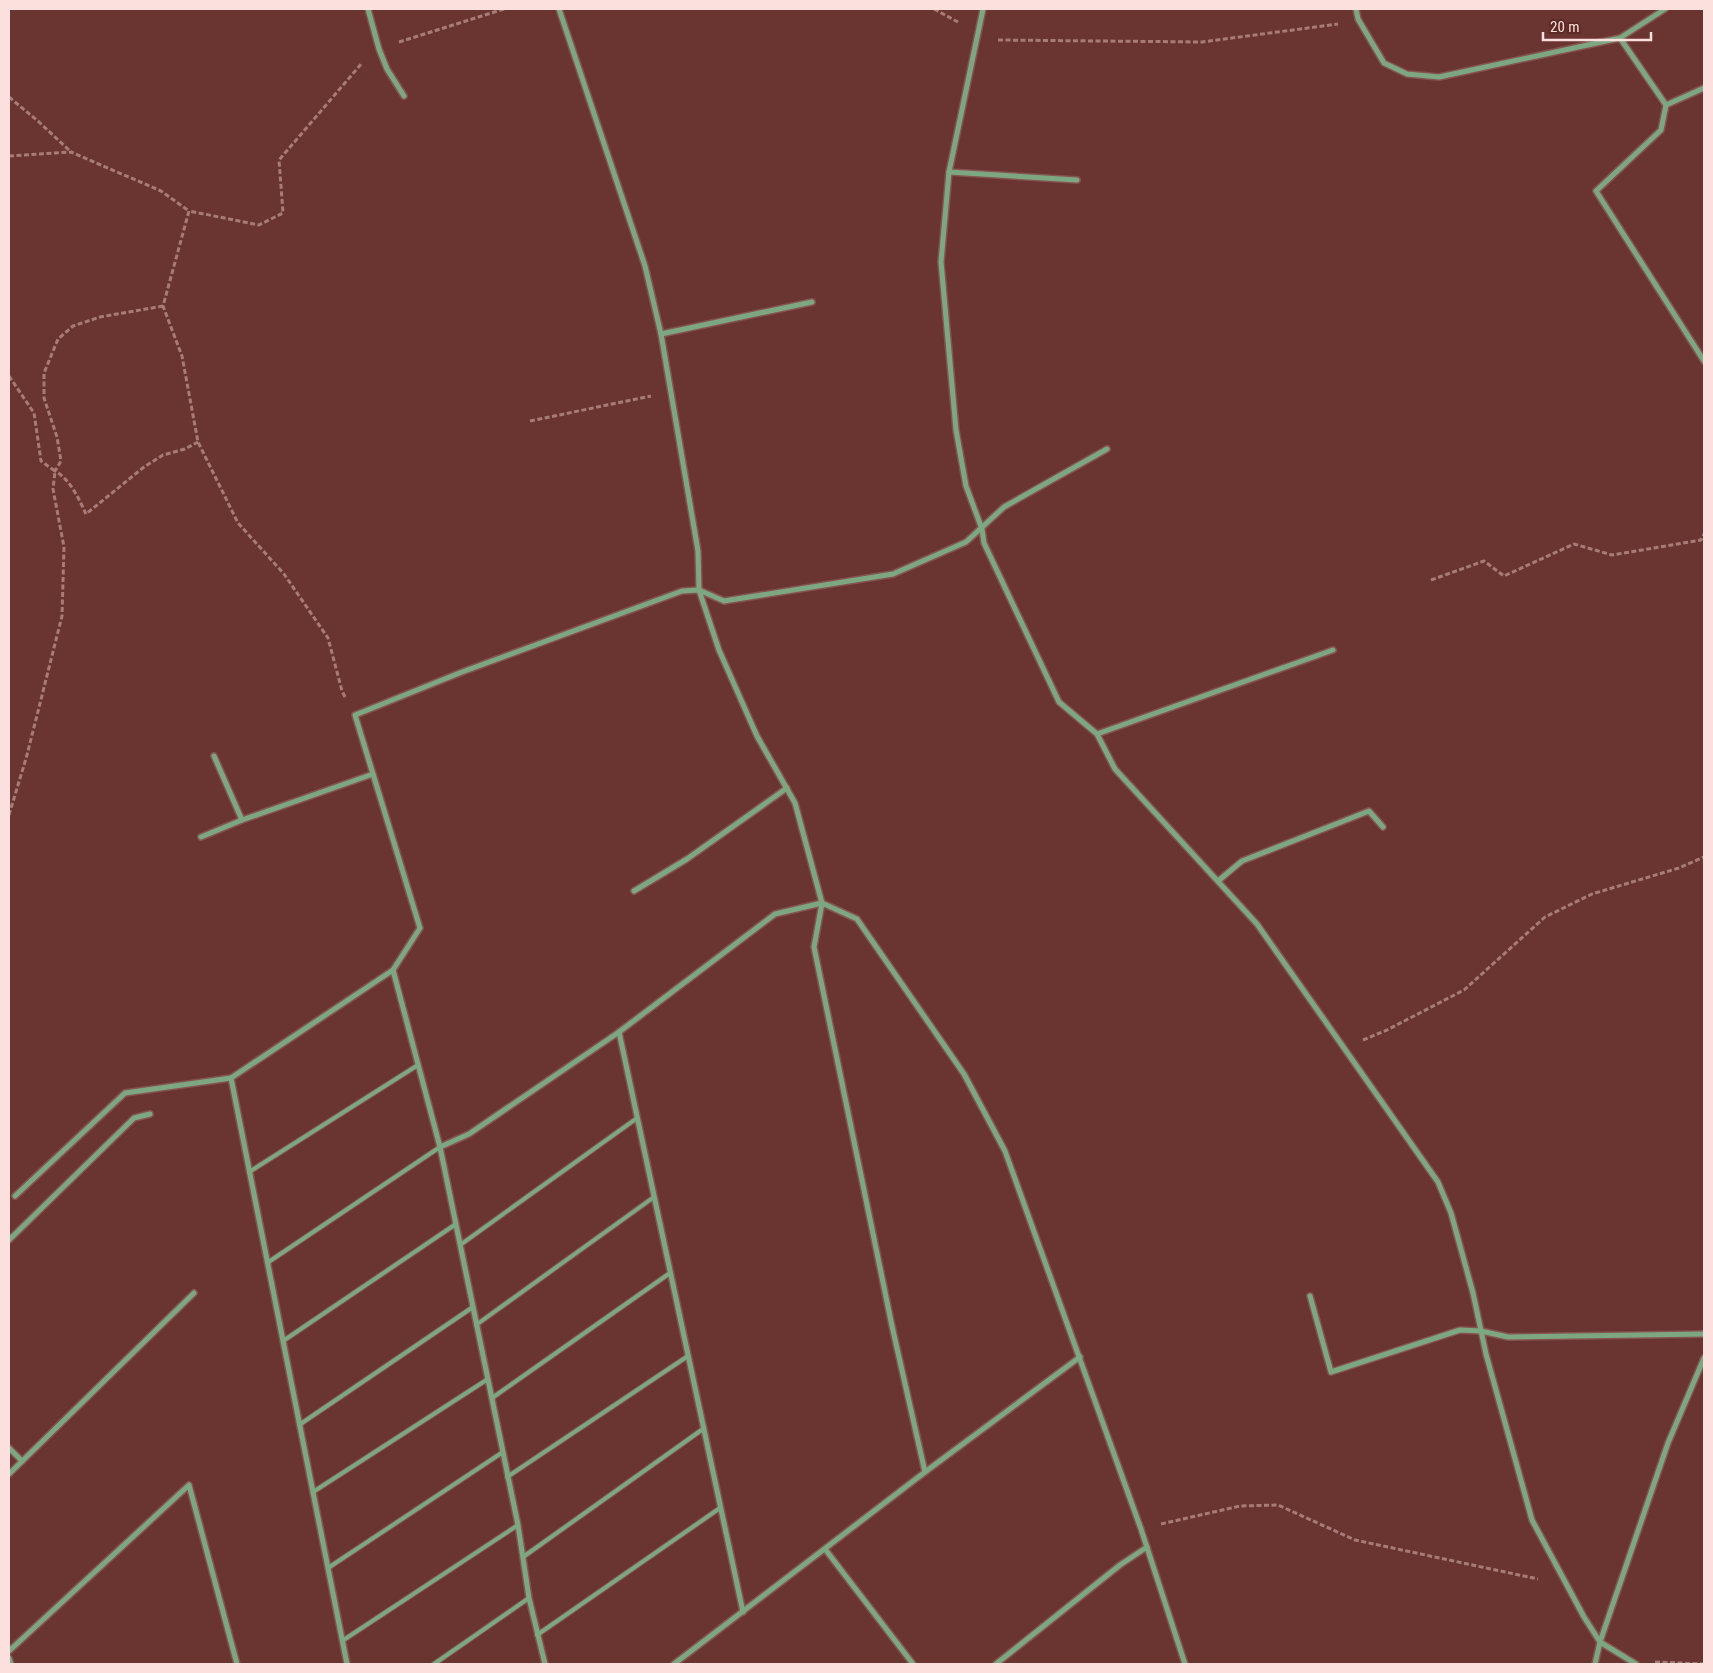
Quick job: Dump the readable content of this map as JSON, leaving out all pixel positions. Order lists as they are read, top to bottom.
{
  "scale_bar": "20 m"
}
